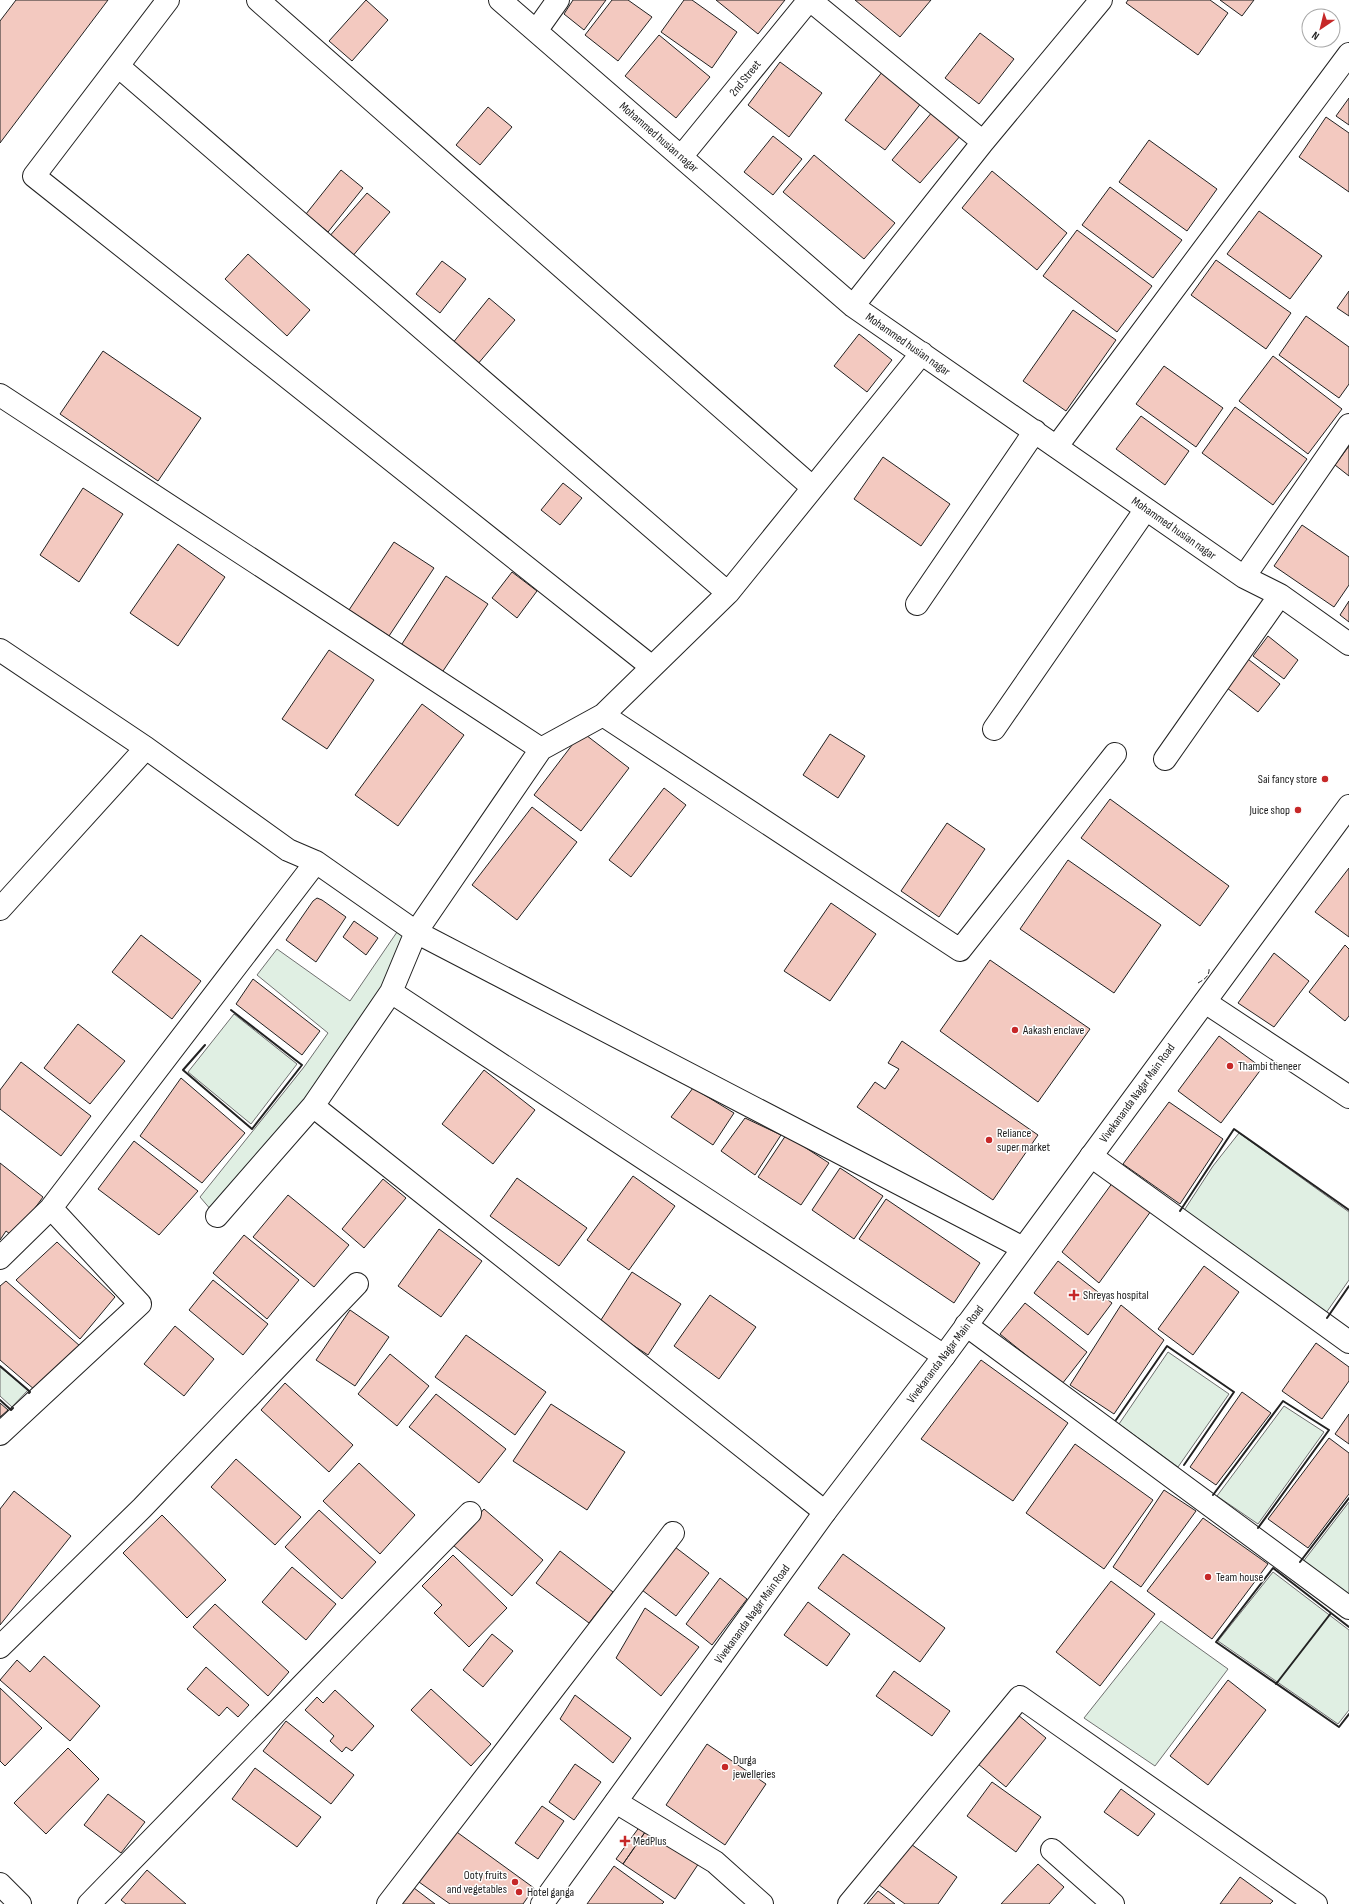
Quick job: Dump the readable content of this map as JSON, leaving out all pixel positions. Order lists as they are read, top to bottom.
{
  "streets": {
    "street": ["2nd Street", "Mohammed husian nagar", "Vivekananda Nagar Main Road"]
  },
  "crossings": [
    ["2nd Street", "Mohammed husian nagar"]
  ],
  "places": {
    "other": [
      "Sai fancy store",
      "Juice shop",
      "Aakash enclave",
      "Thambi theneer",
      "Reliance super market",
      "Team house",
      "Durga jewelleries",
      "Ooty fruits and vegetables",
      "Hotel ganga"
    ],
    "health": ["Shreyas hospital", "MedPlus"]
  },
  "north": "bottom left"
}
